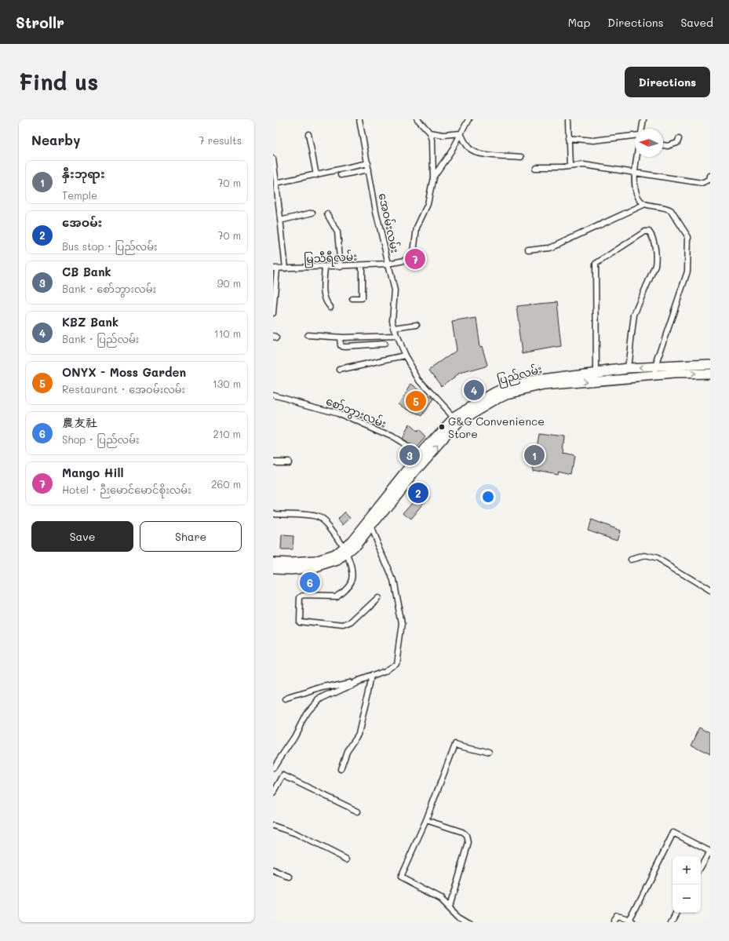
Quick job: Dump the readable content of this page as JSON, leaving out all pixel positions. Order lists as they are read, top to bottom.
{
  "streets": {
    "highway": ["ပြည်လမ်း"],
    "street": ["အေဝမ်းလမ်း", "မြသီရီလမ်း", "စော်ဘွားလမ်း"]
  },
  "crossings": [
    ["အေဝမ်းလမ်း", "မြသီရီလမ်း"],
    ["အေဝမ်းလမ်း", "ပြည်လမ်း"],
    ["ပြည်လမ်း", "စော်ဘွားလမ်း"]
  ],
  "places": ["G&G Convenience Store"],
  "north": "left",
  "page": {
    "header": "Strollr",
    "nav": ["Map", "Directions", "Saved"],
    "buttons": [
      "Directions",
      ["Save", "Share"]
    ],
    "title": "Find us",
    "heading": ["Nearby", "7 results"],
    "list": [
      {
        "mark": "1",
        "name": "နှီးဘုရား",
        "note": "Temple",
        "value": "70 m"
      },
      {
        "mark": "2",
        "name": "အေဝမ်း",
        "note": "Bus stop · ပြည်လမ်း",
        "value": "70 m"
      },
      {
        "mark": "3",
        "name": "CB Bank",
        "note": "Bank · စော်ဘွားလမ်း",
        "value": "90 m"
      },
      {
        "mark": "4",
        "name": "KBZ Bank",
        "note": "Bank · ပြည်လမ်း",
        "value": "110 m"
      },
      {
        "mark": "5",
        "name": "ONYX - Moss Garden",
        "note": "Restaurant · အေဝမ်းလမ်း",
        "value": "130 m"
      },
      {
        "mark": "6",
        "name": "農友社",
        "note": "Shop · ပြည်လမ်း",
        "value": "210 m"
      },
      {
        "mark": "7",
        "name": "Mango Hill",
        "note": "Hotel · ဉီးမောင်မောင်စိုးလမ်း",
        "value": "260 m"
      }
    ],
    "pins": [
      "7",
      "4",
      "5",
      "1",
      "3",
      "2",
      "6"
    ],
    "map_buttons": ["+", "−"]
  }
}
